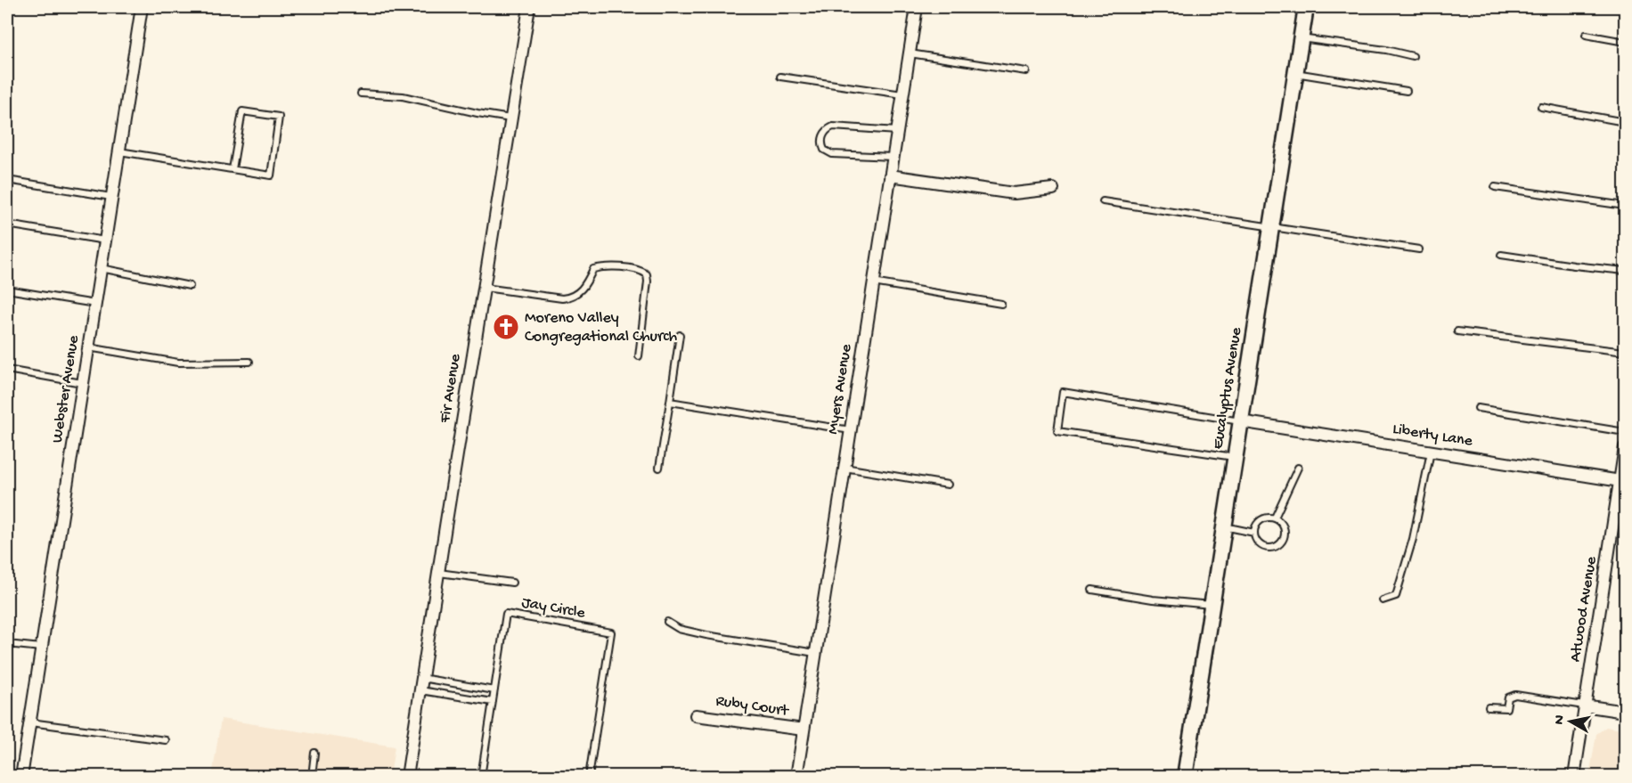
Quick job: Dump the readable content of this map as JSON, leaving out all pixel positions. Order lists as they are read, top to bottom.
{
  "streets": {
    "street": [
      "Fir Avenue",
      "Eucalyptus Avenue",
      "Webster Avenue",
      "Myers Avenue",
      "Liberty Lane",
      "Atwood Avenue",
      "Ruby Court"
    ],
    "lane": ["Jay Circle"]
  },
  "crossings": [
    ["Eucalyptus Avenue", "Liberty Lane"],
    ["Myers Avenue", "Ruby Court"],
    ["Liberty Lane", "Atwood Avenue"]
  ],
  "places": {
    "church": ["Moreno Valley Congregational Church"]
  },
  "north": "left"
}
